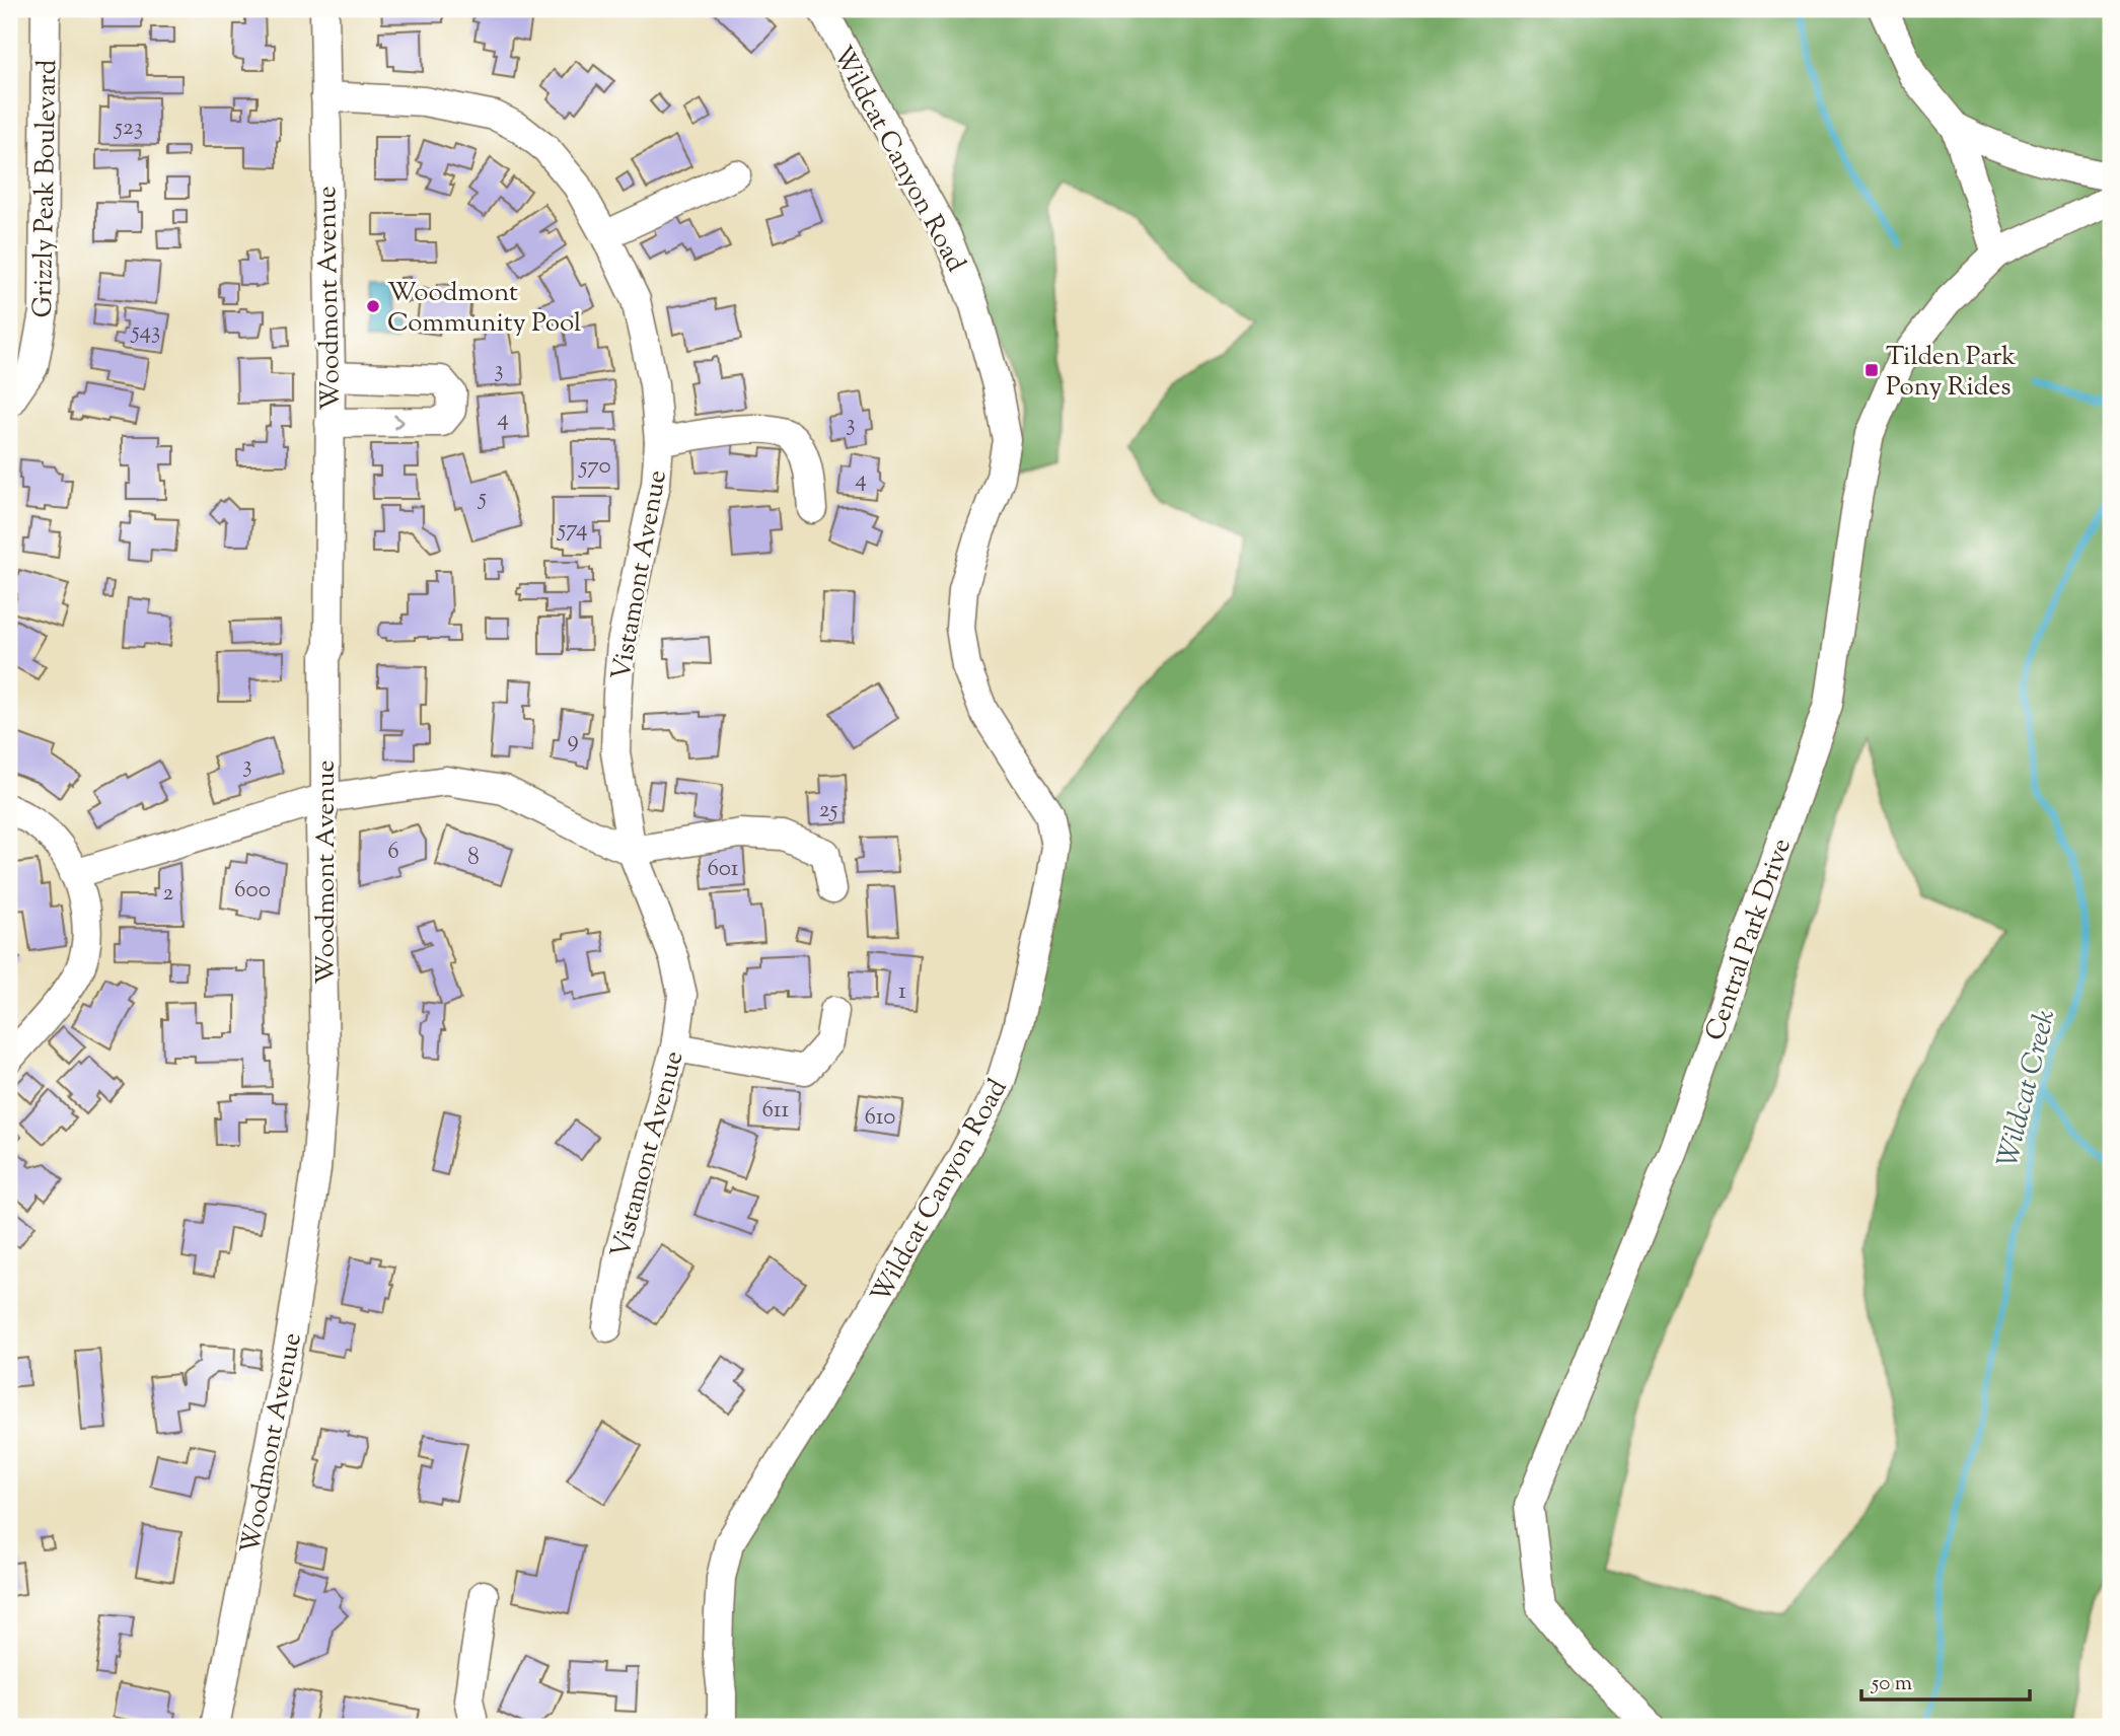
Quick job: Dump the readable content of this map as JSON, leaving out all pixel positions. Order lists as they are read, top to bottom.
{
  "streets": {
    "street": [
      "Wildcat Canyon Road",
      "Grizzly Peak Boulevard",
      "Woodmont Avenue",
      "Vistamont Avenue",
      "Central Park Drive"
    ]
  },
  "crossings": [
    ["Woodmont Avenue", "Vistamont Avenue"]
  ],
  "water": ["Wildcat Creek"],
  "places": {
    "other": ["Woodmont Community Pool"],
    "transit": ["Tilden Park Pony Rides"]
  },
  "house_numbers": [
    "523",
    "543",
    "3",
    "4",
    "3",
    "570",
    "4",
    "5",
    "574",
    "9",
    "3",
    "25",
    "6",
    "8",
    "601",
    "600",
    "2",
    "1",
    "611",
    "610"
  ],
  "scale_bar": "50 m"
}
